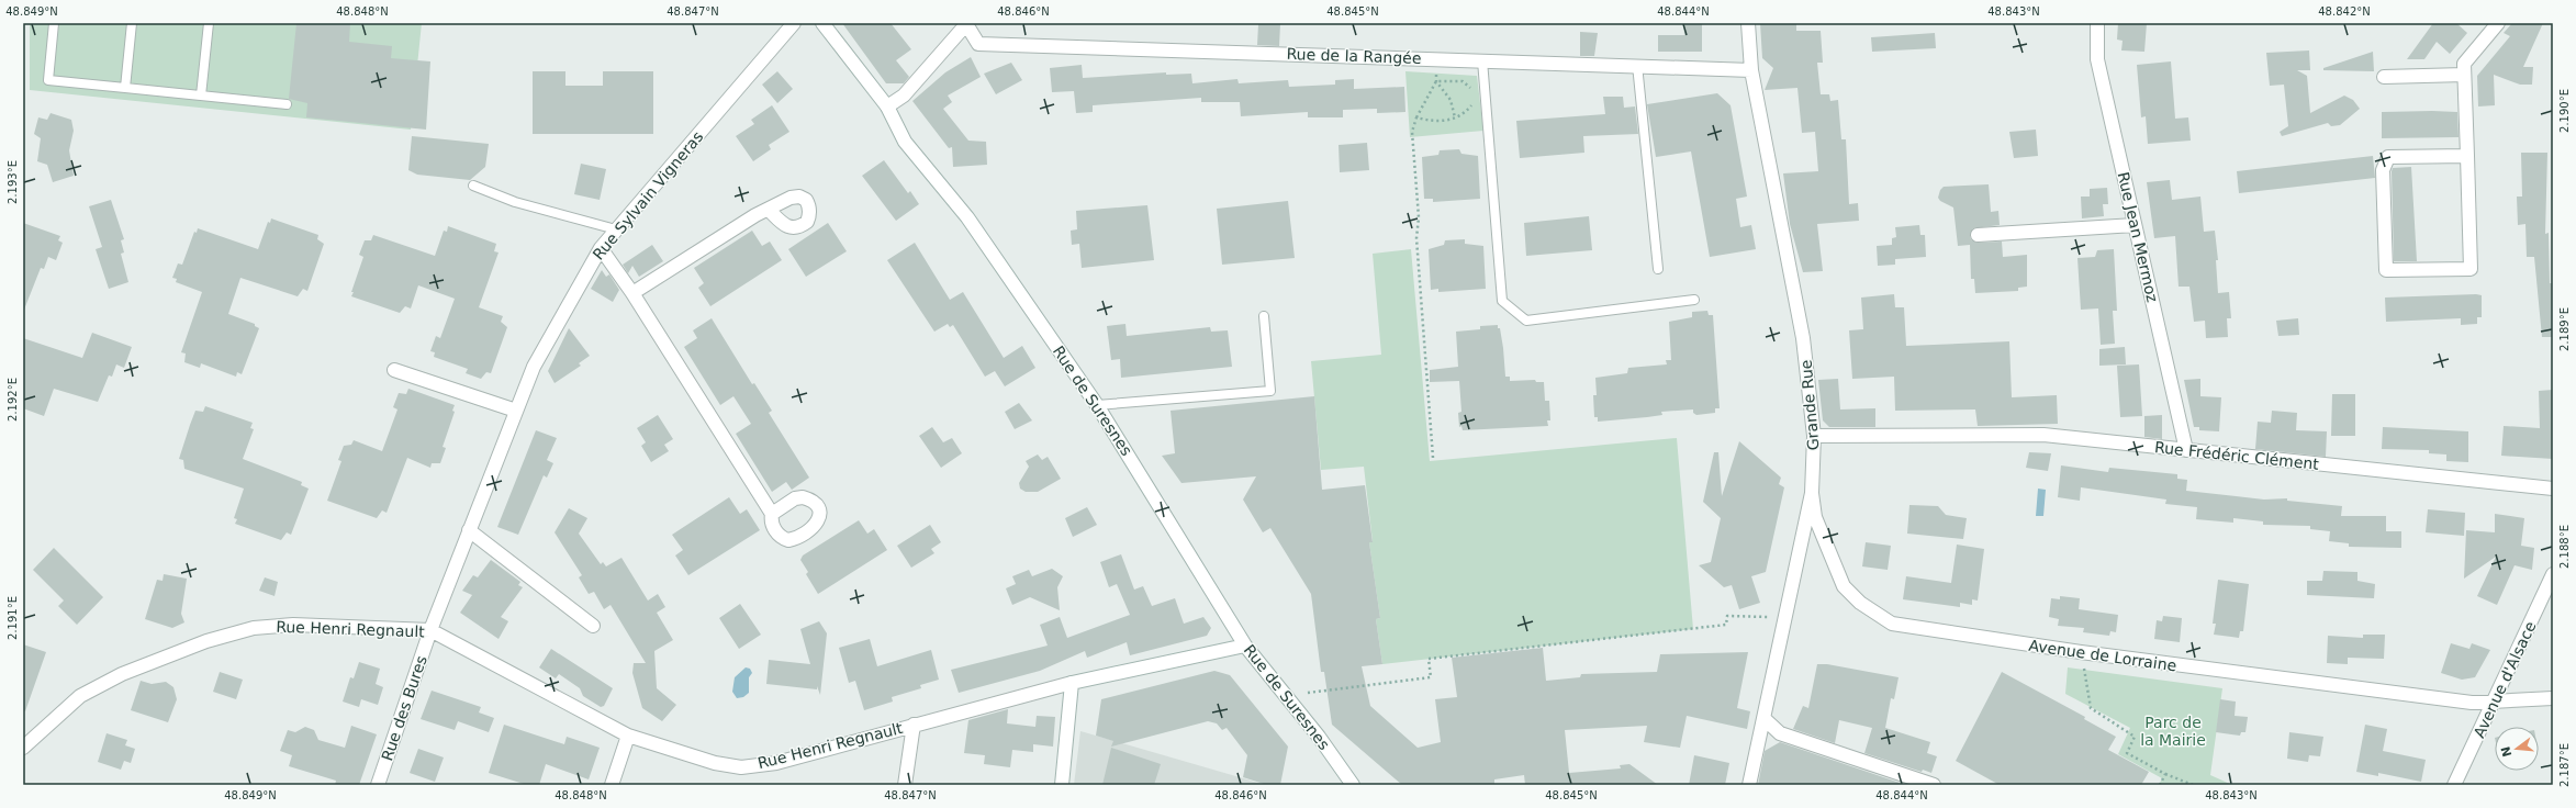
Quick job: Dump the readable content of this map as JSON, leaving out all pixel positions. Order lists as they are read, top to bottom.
{
  "streets": {
    "street": [
      "Rue de la Rangée",
      "Rue Sylvain Vigneras",
      "Rue Jean Mermoz",
      "Rue de Suresnes",
      "Grande Rue",
      "Rue Frédéric Clément",
      "Rue Henri Regnault",
      "Avenue de Lorraine",
      "Avenue d'Alsace",
      "Rue des Bures"
    ]
  },
  "crossings": [
    ["Rue de la Rangée", "Grande Rue"],
    ["Rue Sylvain Vigneras", "Rue Henri Regnault"],
    ["Rue Sylvain Vigneras", "Rue des Bures"],
    ["Rue Jean Mermoz", "Rue Frédéric Clément"],
    ["Rue de Suresnes", "Rue Henri Regnault"],
    ["Grande Rue", "Rue Frédéric Clément"],
    ["Grande Rue", "Avenue de Lorraine"],
    ["Rue Henri Regnault", "Rue des Bures"],
    ["Avenue de Lorraine", "Avenue d'Alsace"]
  ],
  "parks": ["Parc de la Mairie"],
  "north": "left",
  "coordinates": [
    "48.849°N",
    "48.848°N",
    "48.847°N",
    "48.846°N",
    "48.845°N",
    "48.844°N",
    "48.843°N",
    "48.842°N",
    "2.190°E",
    "2.193°E",
    "2.189°E",
    "2.192°E",
    "2.188°E",
    "2.191°E",
    "2.187°E"
  ]
}
